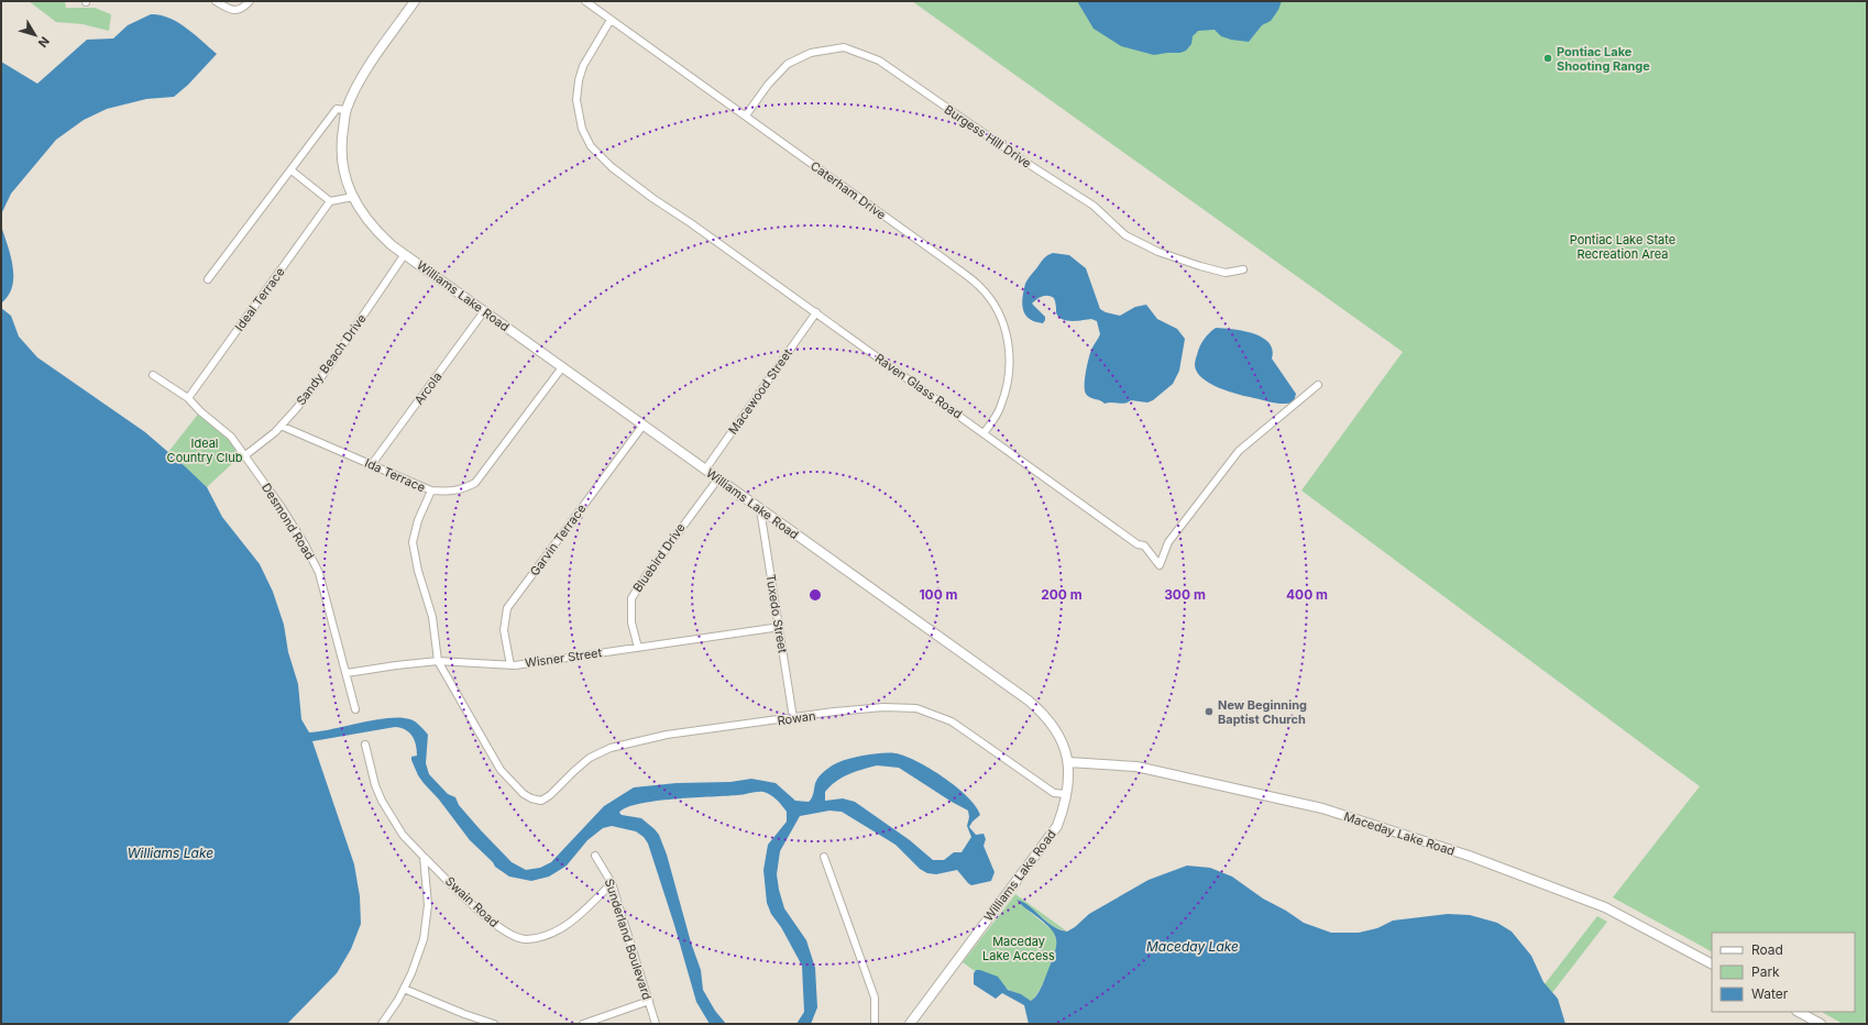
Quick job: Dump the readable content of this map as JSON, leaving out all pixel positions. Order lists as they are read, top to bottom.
{
  "streets": {
    "main road": ["Williams Lake Road", "Maceday Lake Road"],
    "street": [
      "Burgess Hill Drive",
      "Caterham Drive",
      "Ideal Terrace",
      "Sandy Beach Drive",
      "Raven Glass Road",
      "Arcola",
      "Macewood Street",
      "Ida Terrace",
      "Desmond Road",
      "Garvin Terrace",
      "Bluebird Drive",
      "Tuxedo Street",
      "Wisner Street",
      "Rowan",
      "Swain Road",
      "Sunderland Boulevard"
    ]
  },
  "crossings": [
    ["Burgess Hill Drive", "Caterham Drive"],
    ["Caterham Drive", "Raven Glass Road"],
    ["Williams Lake Road", "Sandy Beach Drive"],
    ["Williams Lake Road", "Arcola"],
    ["Williams Lake Road", "Macewood Street"],
    ["Williams Lake Road", "Ida Terrace"],
    ["Williams Lake Road", "Garvin Terrace"],
    ["Williams Lake Road", "Bluebird Drive"],
    ["Williams Lake Road", "Tuxedo Street"],
    ["Williams Lake Road", "Rowan"],
    ["Williams Lake Road", "Maceday Lake Road"],
    ["Ideal Terrace", "Desmond Road"],
    ["Sandy Beach Drive", "Ida Terrace"],
    ["Sandy Beach Drive", "Desmond Road"],
    ["Raven Glass Road", "Macewood Street"],
    ["Arcola", "Ida Terrace"],
    ["Desmond Road", "Wisner Street"],
    ["Garvin Terrace", "Wisner Street"],
    ["Bluebird Drive", "Wisner Street"],
    ["Tuxedo Street", "Wisner Street"],
    ["Tuxedo Street", "Rowan"],
    ["Wisner Street", "Rowan"],
    ["Swain Road", "Sunderland Boulevard"]
  ],
  "water": ["Williams Lake", "Maceday Lake"],
  "parks": ["Pontiac Lake State Recreation Area", "Ideal Country Club", "Maceday Lake Access"],
  "places": ["Pontiac Lake Shooting Range", "New Beginning Baptist Church"],
  "legend": ["Road", "Park", "Water"],
  "north": "bottom right",
  "rings": [
    "100 m",
    "200 m",
    "300 m",
    "400 m"
  ]
}
